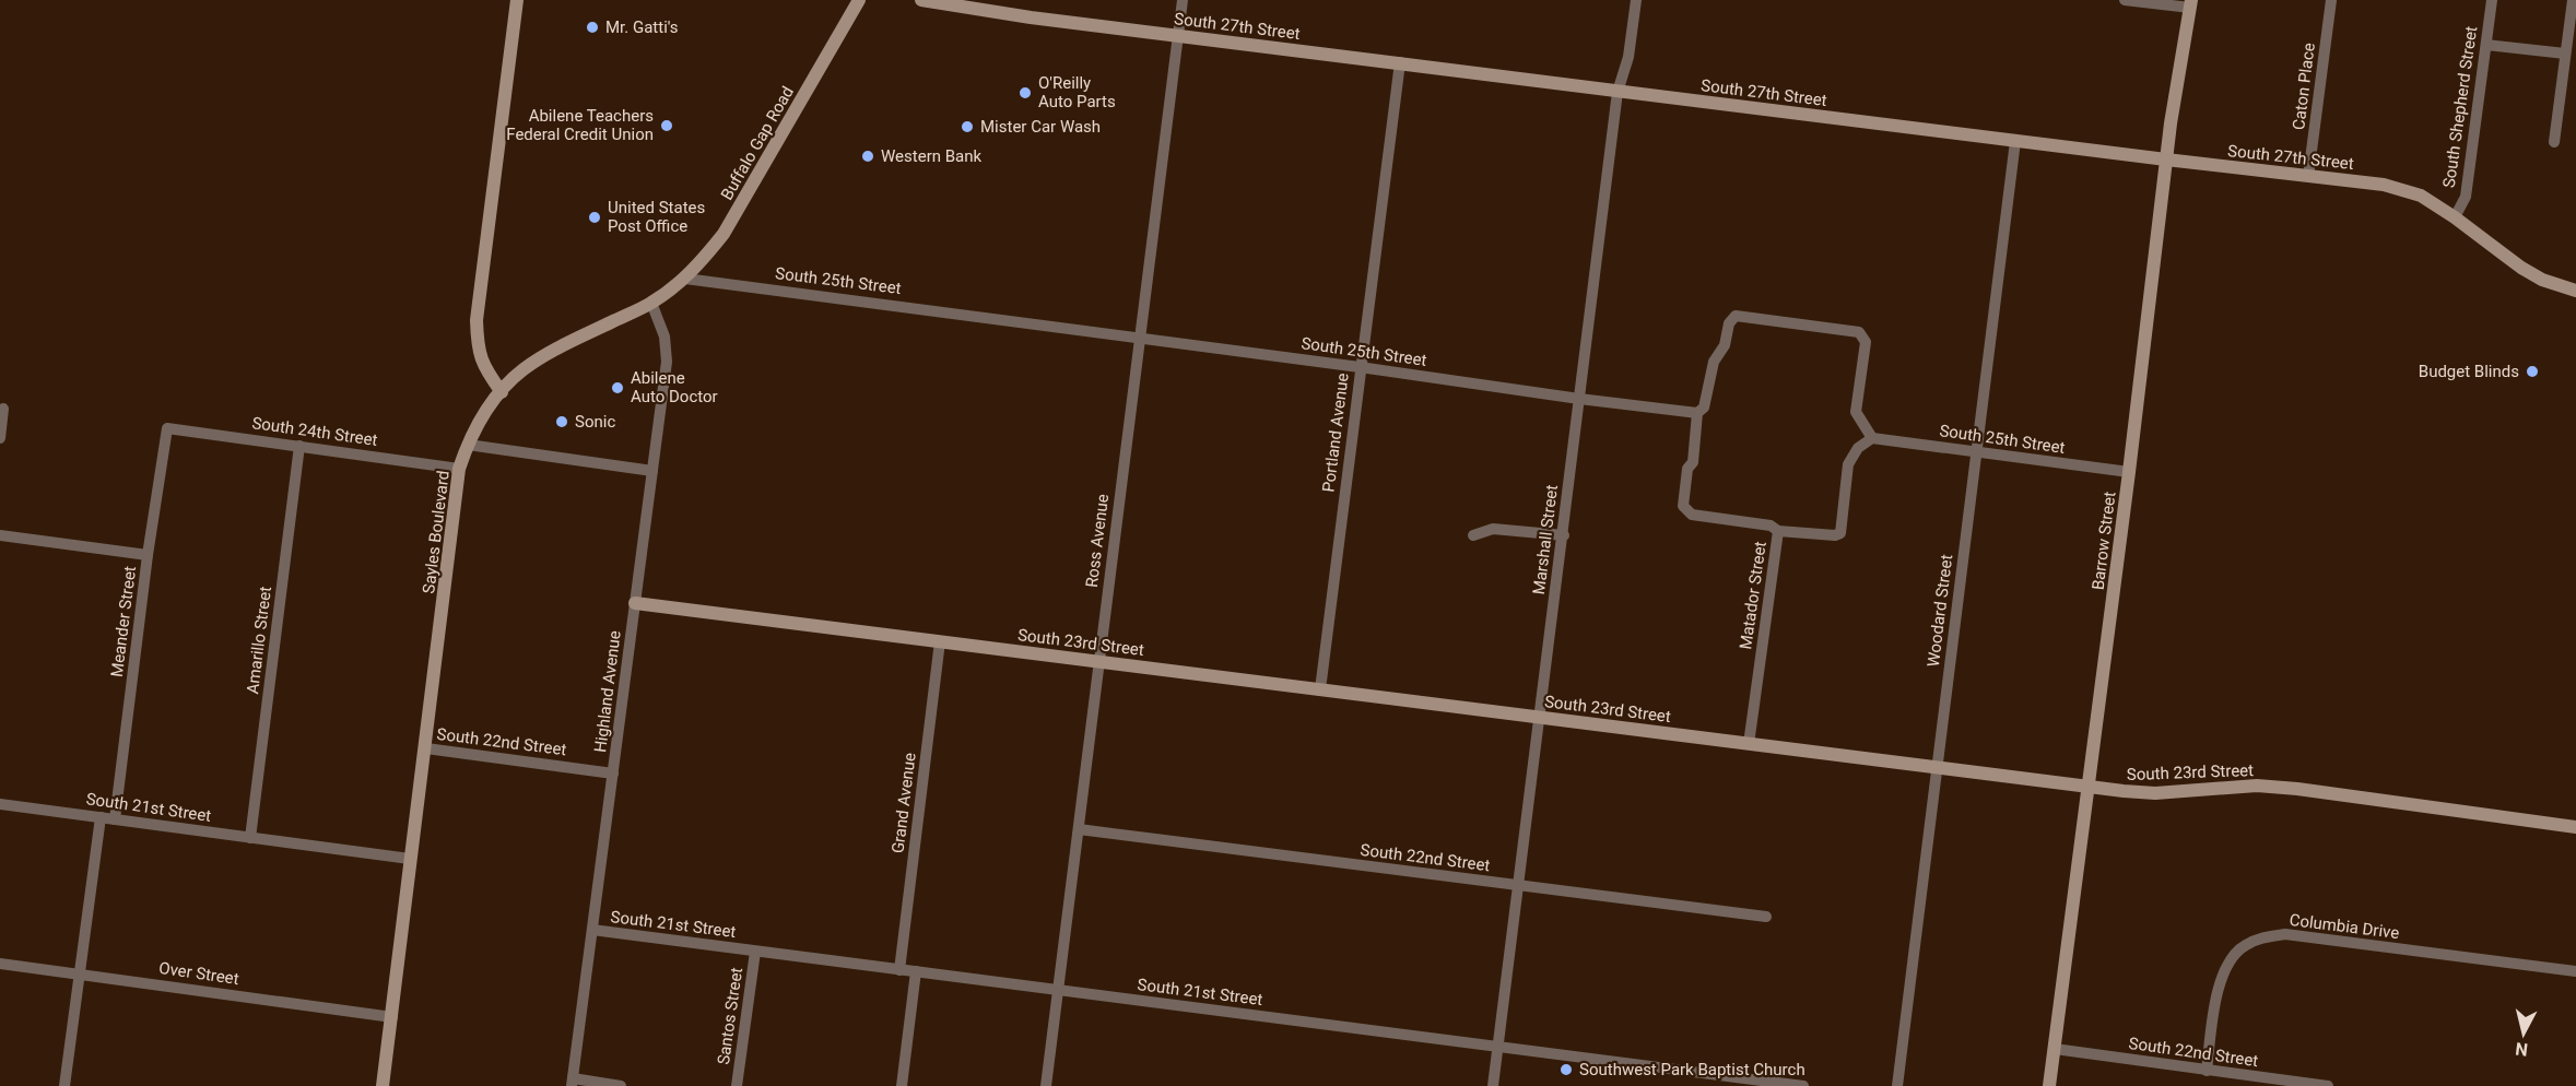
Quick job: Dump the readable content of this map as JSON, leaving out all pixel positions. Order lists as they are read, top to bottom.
{
  "streets": {
    "main road": [
      "South 27th Street",
      "Buffalo Gap Road",
      "Sayles Boulevard",
      "Barrow Street",
      "South 23rd Street"
    ],
    "street": [
      "Caton Place",
      "South Shepherd Street",
      "South 25th Street",
      "South 24th Street",
      "Portland Avenue",
      "Marshall Street",
      "Ross Avenue",
      "Matador Street",
      "Woodard Street",
      "Meander Street",
      "Amarillo Street",
      "Highland Avenue",
      "South 22nd Street",
      "Grand Avenue",
      "South 21st Street",
      "Columbia Drive",
      "Over Street",
      "Santos Street"
    ]
  },
  "crossings": [
    ["South 27th Street", "Caton Place"],
    ["South 27th Street", "South Shepherd Street"],
    ["South 27th Street", "Portland Avenue"],
    ["South 27th Street", "Marshall Street"],
    ["South 27th Street", "Ross Avenue"],
    ["South 27th Street", "Barrow Street"],
    ["South 27th Street", "Woodard Street"],
    ["Buffalo Gap Road", "South 25th Street"],
    ["Buffalo Gap Road", "Sayles Boulevard"],
    ["Buffalo Gap Road", "Highland Avenue"],
    ["South 25th Street", "Portland Avenue"],
    ["South 25th Street", "Marshall Street"],
    ["South 25th Street", "Ross Avenue"],
    ["South 25th Street", "Barrow Street"],
    ["South 25th Street", "Matador Street"],
    ["South 25th Street", "Woodard Street"],
    ["South 24th Street", "Sayles Boulevard"],
    ["South 24th Street", "Meander Street"],
    ["South 24th Street", "Amarillo Street"],
    ["Portland Avenue", "South 23rd Street"],
    ["Sayles Boulevard", "South 22nd Street"],
    ["Sayles Boulevard", "South 21st Street"],
    ["Sayles Boulevard", "Over Street"],
    ["Marshall Street", "South 23rd Street"],
    ["Marshall Street", "South 22nd Street"],
    ["Marshall Street", "South 21st Street"],
    ["Ross Avenue", "South 23rd Street"],
    ["Ross Avenue", "South 22nd Street"],
    ["Ross Avenue", "South 21st Street"],
    ["Barrow Street", "South 23rd Street"],
    ["Barrow Street", "South 22nd Street"],
    ["Matador Street", "South 23rd Street"],
    ["Woodard Street", "South 23rd Street"],
    ["Meander Street", "South 21st Street"],
    ["Amarillo Street", "South 21st Street"],
    ["South 23rd Street", "Highland Avenue"],
    ["South 23rd Street", "Grand Avenue"],
    ["Highland Avenue", "South 22nd Street"],
    ["Highland Avenue", "South 21st Street"],
    ["South 22nd Street", "Columbia Drive"],
    ["Grand Avenue", "South 21st Street"],
    ["South 21st Street", "Santos Street"]
  ],
  "places": [
    "Mr. Gatti's",
    "O'Reilly Auto Parts",
    "Abilene Teachers Federal Credit Union",
    "Mister Car Wash",
    "Western Bank",
    "United States Post Office",
    "Budget Blinds",
    "Abilene Auto Doctor",
    "Sonic",
    "Southwest Park Baptist Church"
  ],
  "north": "bottom"
}
